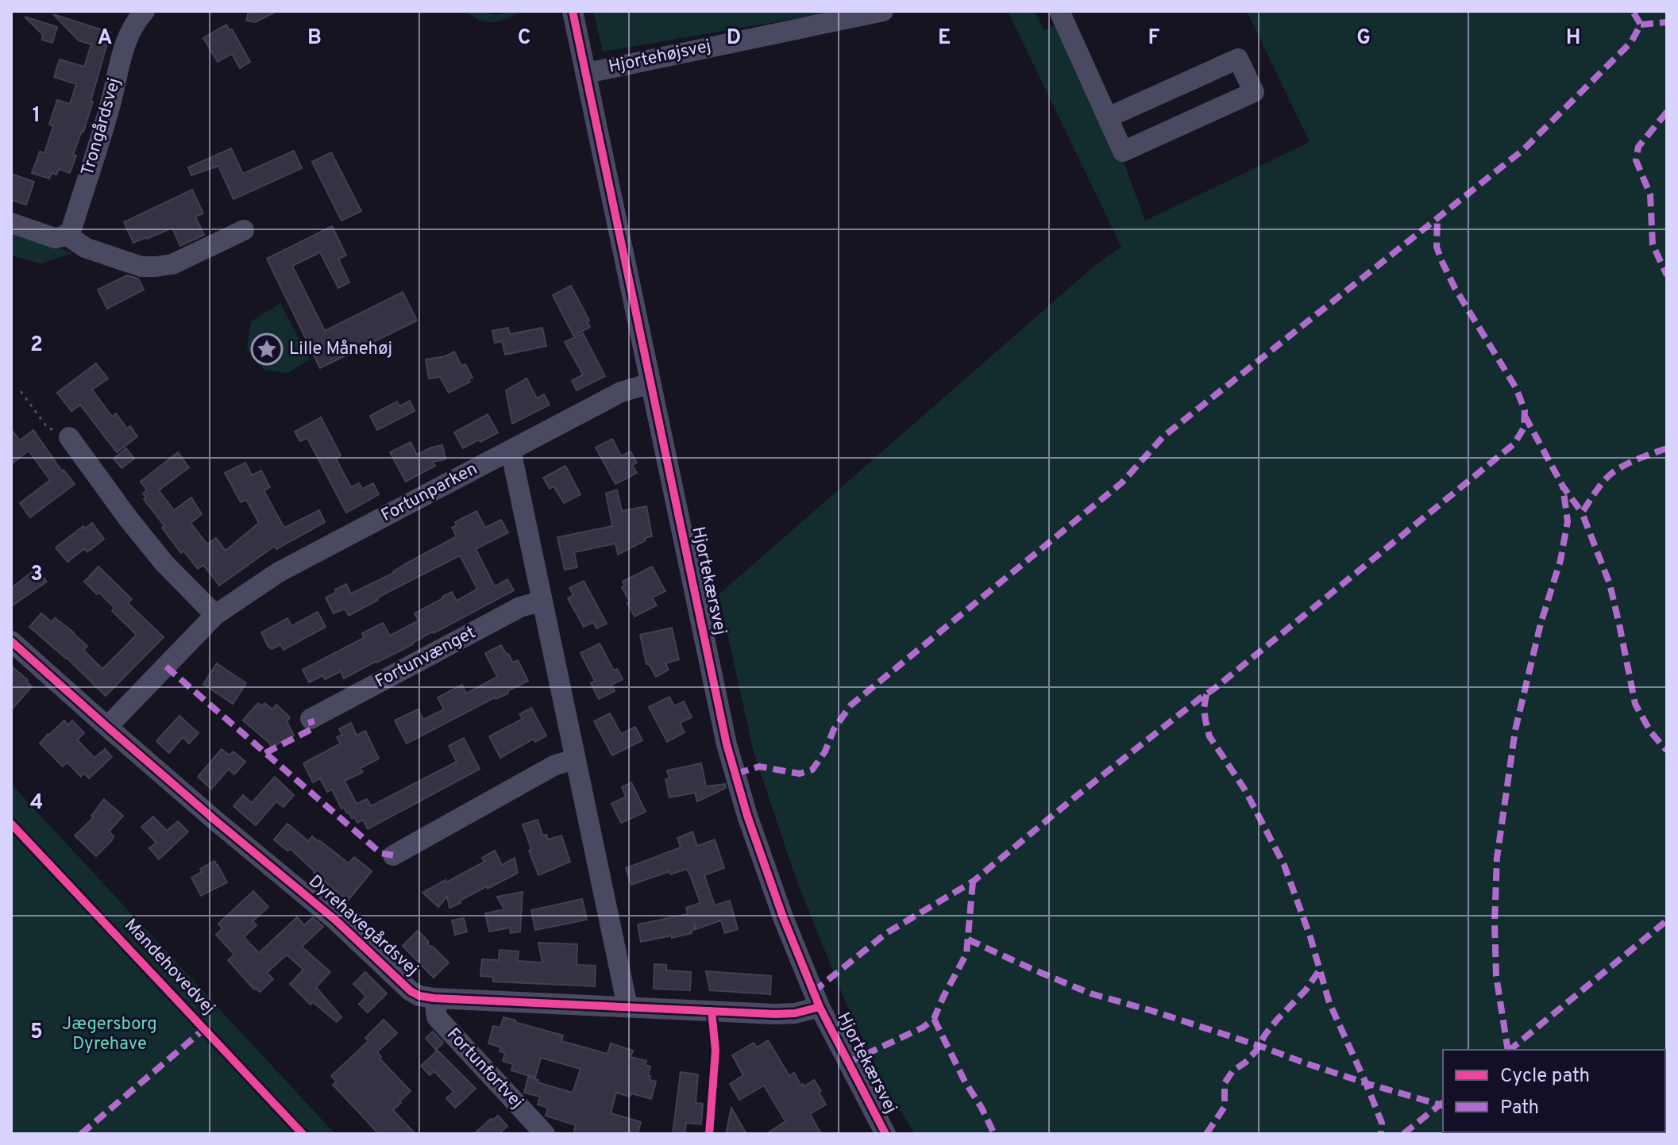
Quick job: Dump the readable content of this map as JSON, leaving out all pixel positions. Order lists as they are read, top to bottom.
{
  "streets": {
    "street": [
      "Hjortehøjsvej",
      "Trongårdsvej",
      "Fortunparken",
      "Hjortekærsvej",
      "Fortunvænget",
      "Dyrehavegårdsvej",
      "Fortunfortvej"
    ],
    "cycle path": ["Mandehovedvej"]
  },
  "crossings": [
    ["Hjortehøjsvej", "Hjortekærsvej"],
    ["Fortunparken", "Hjortekærsvej"],
    ["Fortunparken", "Dyrehavegårdsvej"],
    ["Hjortekærsvej", "Dyrehavegårdsvej"],
    ["Dyrehavegårdsvej", "Fortunfortvej"]
  ],
  "parks": ["Jægersborg Dyrehave"],
  "places": {
    "place": ["Lille Månehøj"]
  },
  "legend": ["Cycle path", "Path"],
  "grid": {
    "columns": [
      "A",
      "B",
      "C",
      "D",
      "E",
      "F",
      "G",
      "H"
    ],
    "rows": [
      "1",
      "2",
      "3",
      "4",
      "5"
    ]
  }
}
